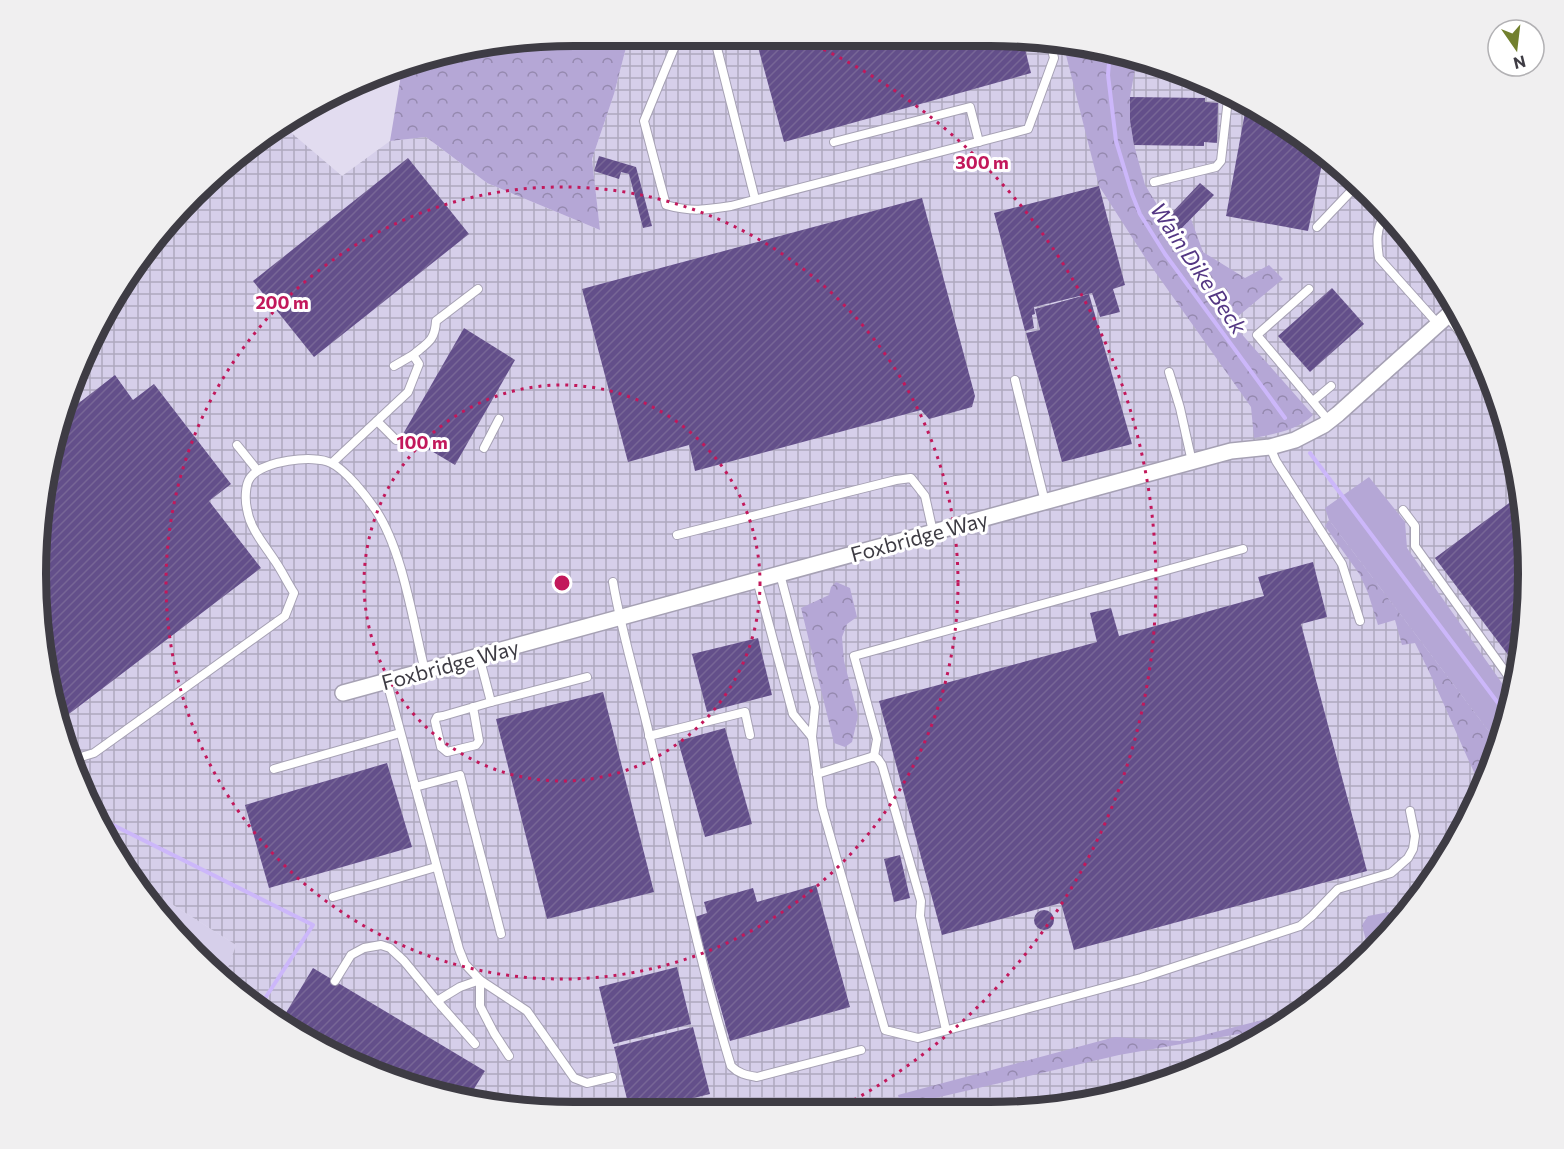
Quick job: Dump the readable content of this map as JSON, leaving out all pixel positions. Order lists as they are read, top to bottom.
{
  "streets": {
    "street": ["Foxbridge Way"]
  },
  "water": ["Wain Dike Beck"],
  "north": "bottom",
  "rings": ["300 m", "200 m", "100 m"]
}
